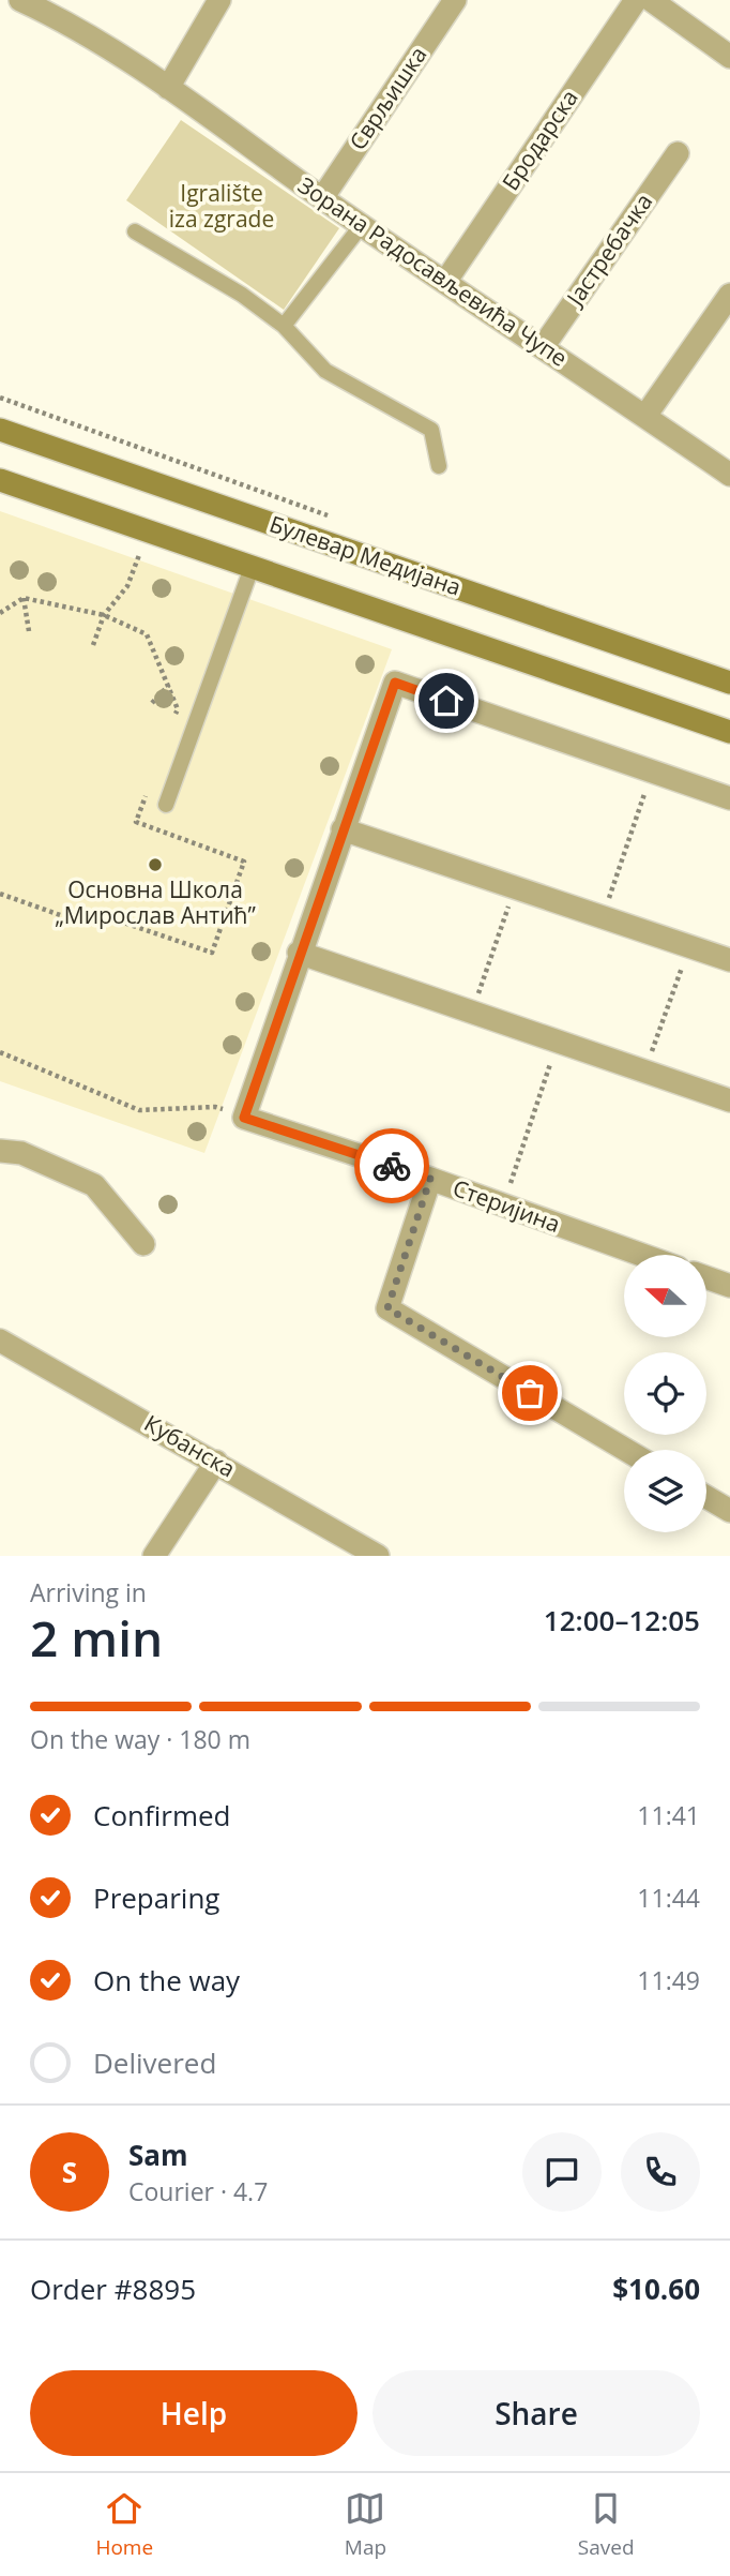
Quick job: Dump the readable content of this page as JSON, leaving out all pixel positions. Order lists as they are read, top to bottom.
{
  "streets": {
    "main road": ["Булевар Медијана"],
    "street": [
      "Сврљишка",
      "Бродарска",
      "Јастребачка",
      "Зорана Радосављевића Чупе",
      "Стеријина",
      "Кубанска"
    ]
  },
  "crossings": [
    ["Сврљишка", "Зорана Радосављевића Чупе"],
    ["Бродарска", "Зорана Радосављевића Чупе"],
    ["Јастребачка", "Зорана Радосављевића Чупе"]
  ],
  "parks": ["Igralište iza zgrade"],
  "places": ["Основна Школа „Мирослав Антић”"],
  "north": "left",
  "page": {
    "heading": ["2 min", "Arriving in", "12:00–12:05"],
    "panel": [
      "Sam",
      "Courier · 4.7",
      "Order #8895",
      "$10.60"
    ],
    "bar": "On the way · 180 m",
    "list": [
      ["Confirmed", "11:41"],
      ["Preparing", "11:44"],
      ["On the way", "11:49"],
      "Delivered"
    ],
    "round": "S",
    "buttons": ["Help", "Share"],
    "tabs": ["Home", "Map", "Saved"]
  }
}
